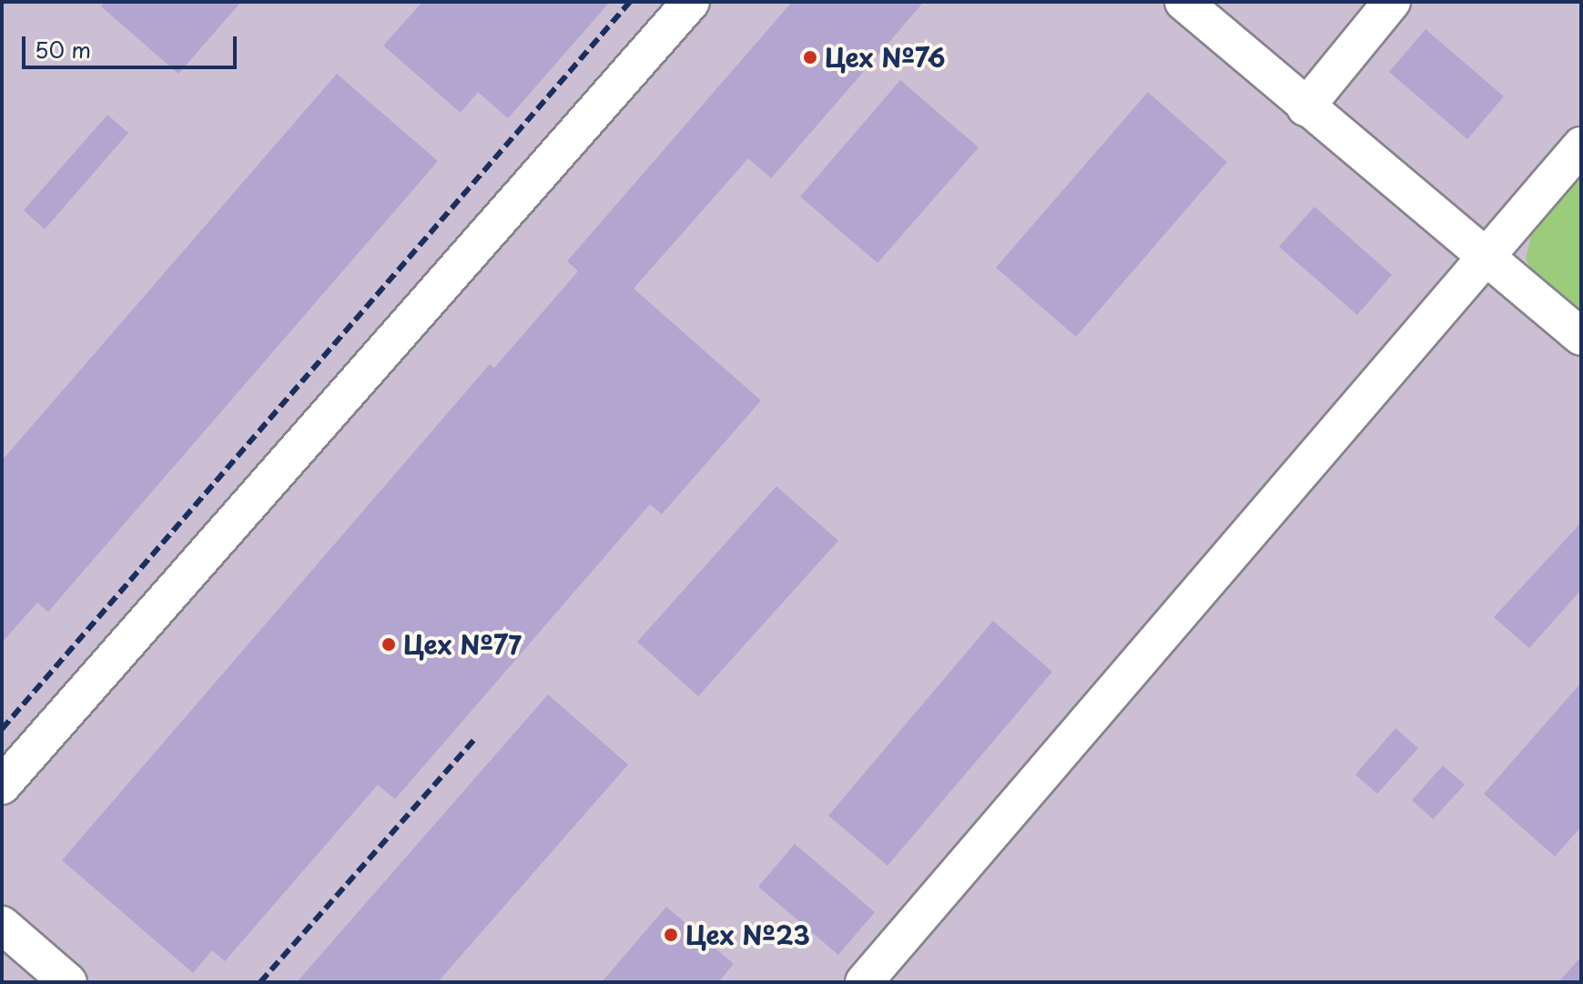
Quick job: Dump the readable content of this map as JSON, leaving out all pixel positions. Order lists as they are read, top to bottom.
{
  "places": ["Цех №76", "Цех №77", "Цех №23"],
  "scale_bar": "50 m"
}
